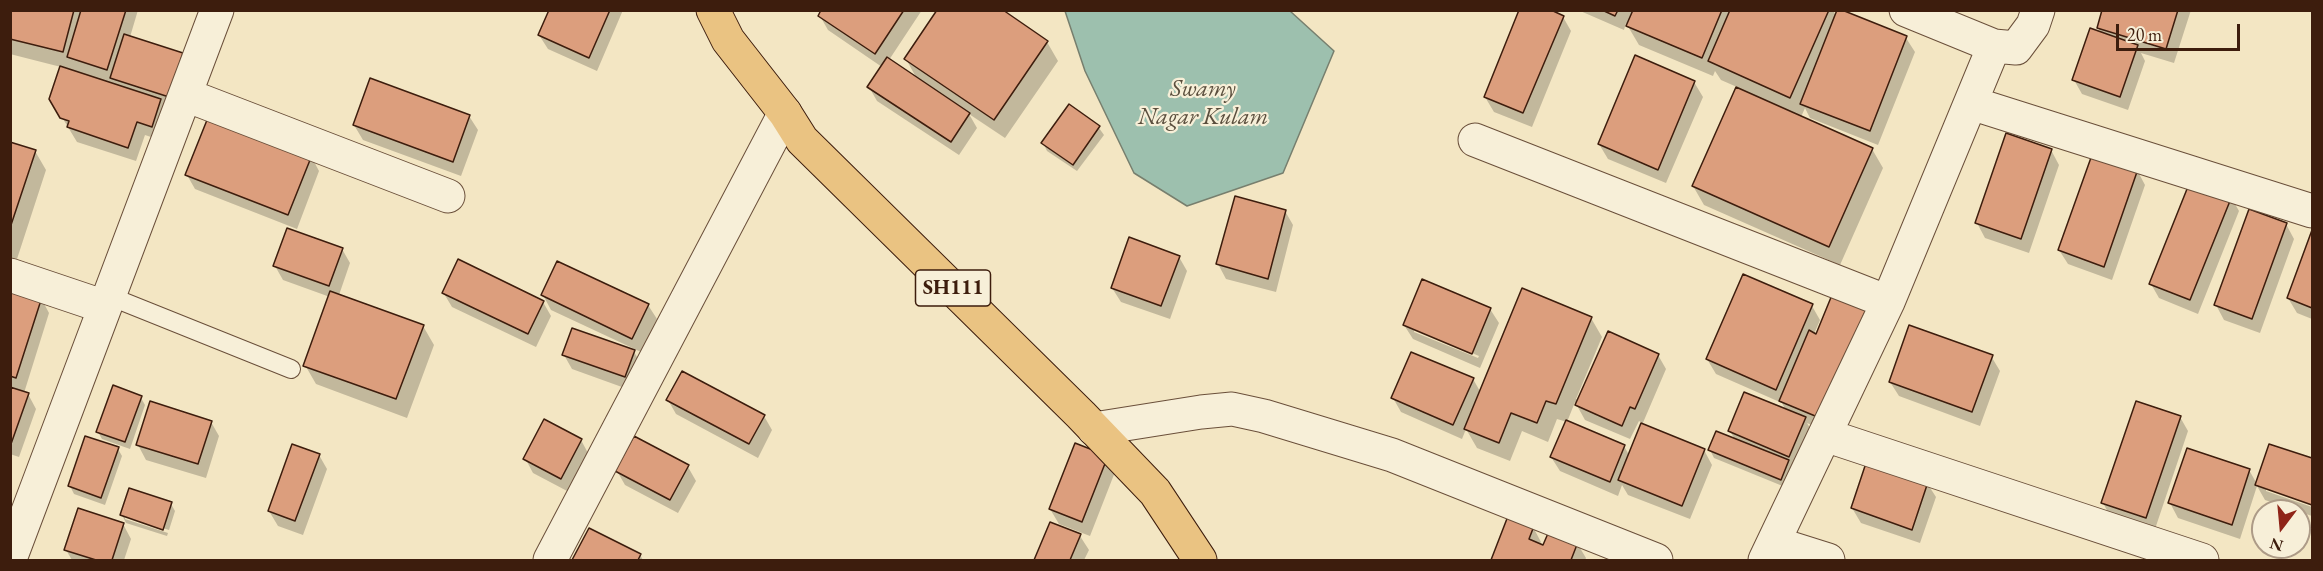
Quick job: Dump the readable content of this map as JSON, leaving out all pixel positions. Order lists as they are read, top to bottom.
{
  "streets": {
    "main road": ["SH111"]
  },
  "water": ["Swamy Nagar Kulam"],
  "scale_bar": "20 m",
  "north": "bottom"
}
